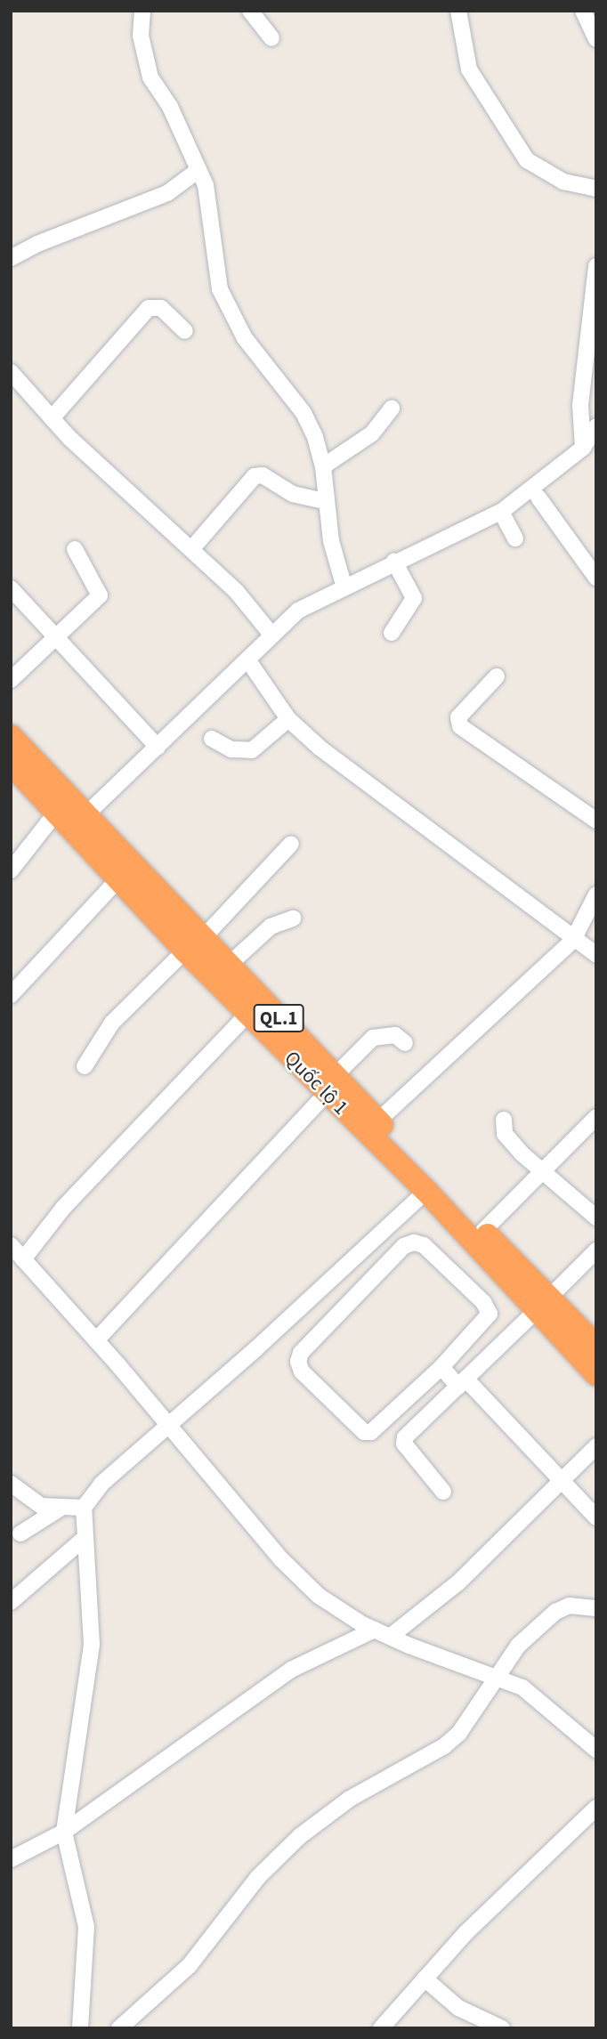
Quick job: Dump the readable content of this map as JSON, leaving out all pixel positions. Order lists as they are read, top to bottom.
{
  "streets": {
    "highway": ["QL.1", "Quốc lộ 1"]
  }
}
